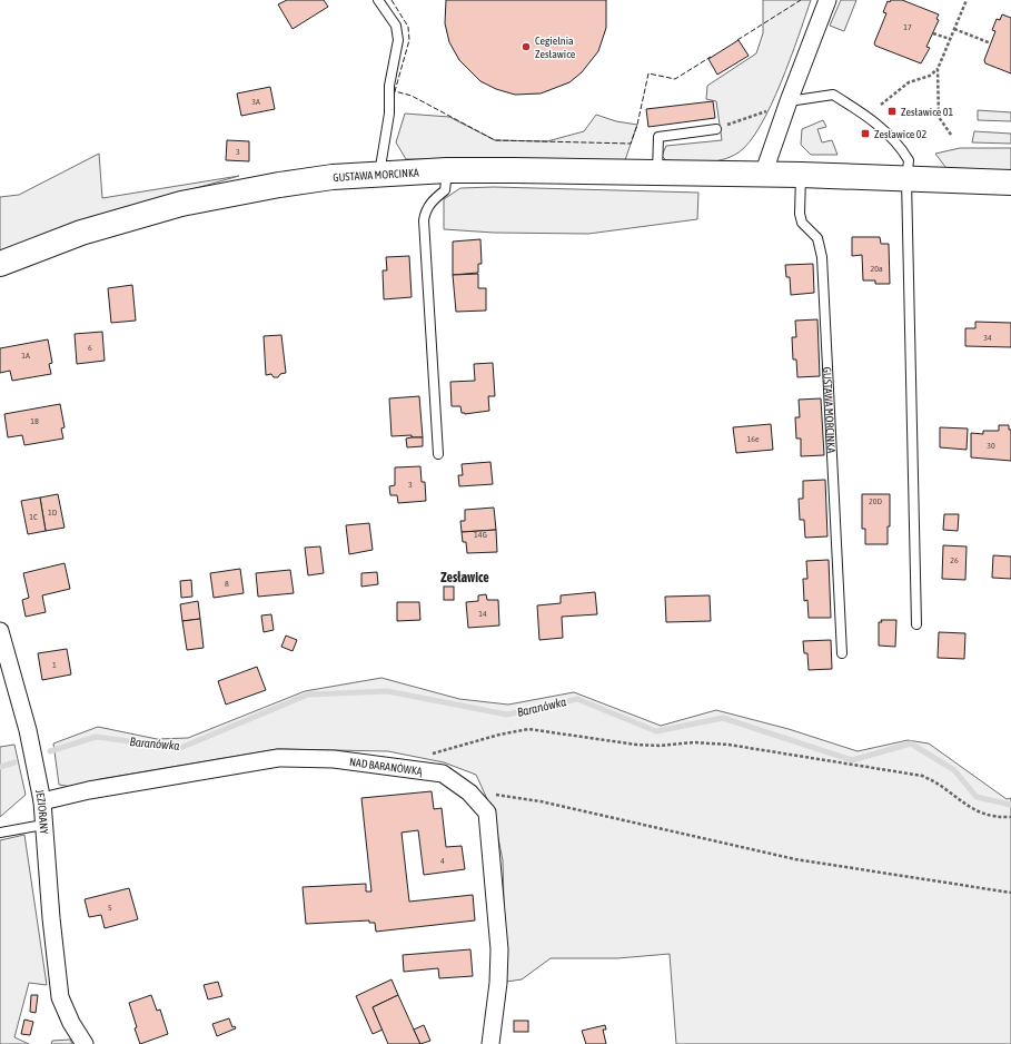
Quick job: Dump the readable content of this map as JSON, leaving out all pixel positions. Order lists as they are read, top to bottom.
{
  "streets": {
    "street": ["GUSTAWA MORCINKA", "NAD BARANÓWKĄ", "JEZIORANY"]
  },
  "crossings": [
    ["NAD BARANÓWKĄ", "JEZIORANY"]
  ],
  "districts": ["Zesławice"],
  "water": ["Baranówka"],
  "places": {
    "other": ["Cegielnia Zesławice"],
    "transit": ["Zesławice 01", "Zesławice 02"]
  },
  "house_numbers": [
    "17",
    "3A",
    "3",
    "20a",
    "34",
    "6",
    "1A",
    "1B",
    "16e",
    "30",
    "3",
    "20D",
    "1D",
    "1C",
    "14G",
    "26",
    "8",
    "14",
    "1",
    "4",
    "5"
  ]
}
